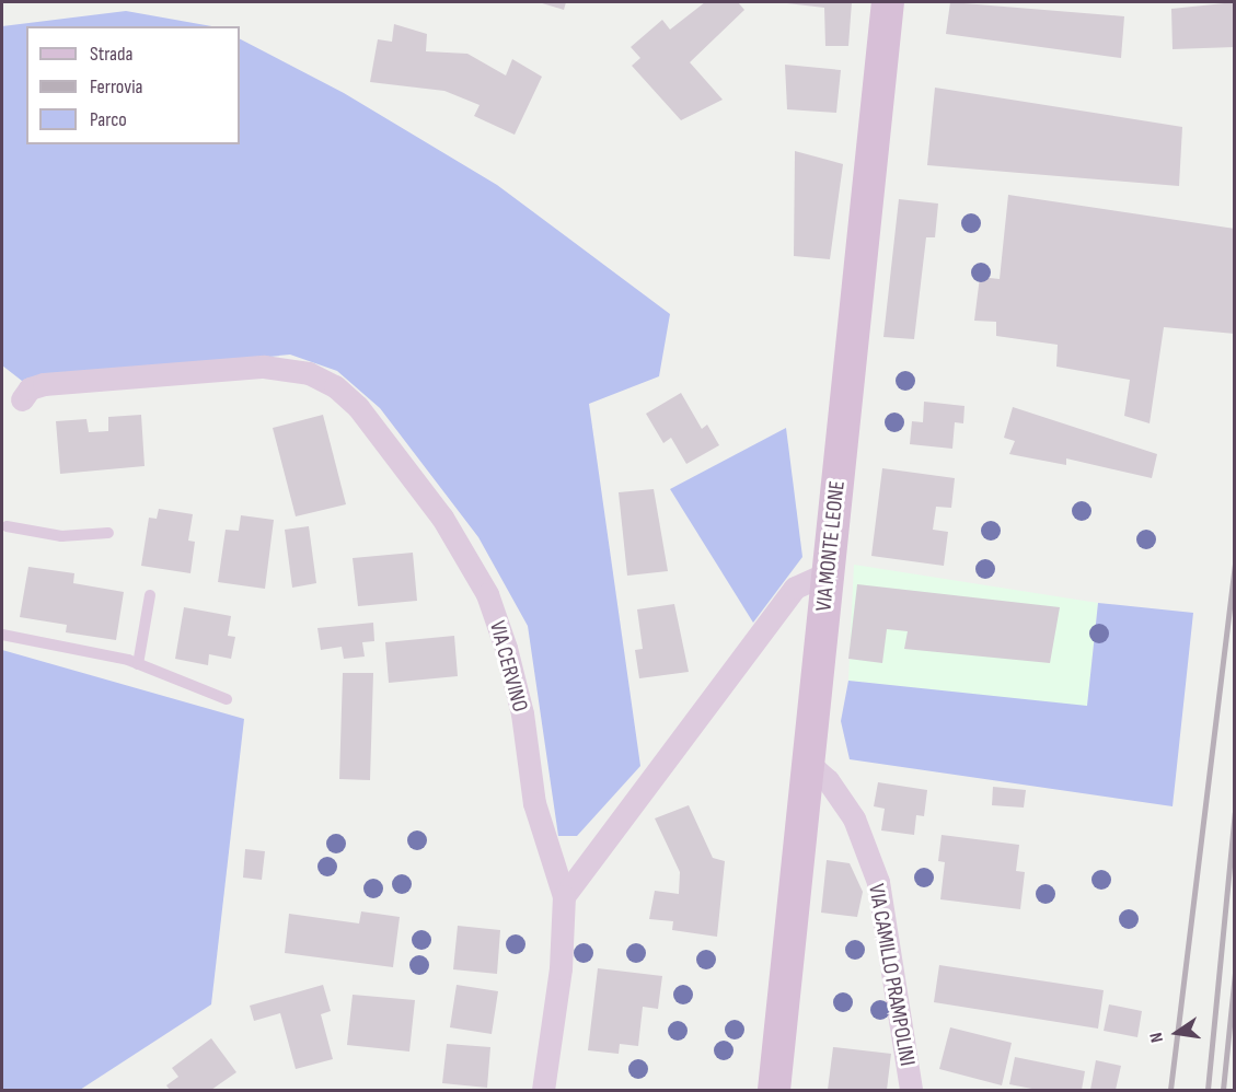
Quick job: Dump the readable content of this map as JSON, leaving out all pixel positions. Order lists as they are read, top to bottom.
{
  "streets": {
    "street": ["VIA MONTE LEONE", "VIA CERVINO", "VIA CAMILLO PRAMPOLINI"]
  },
  "crossings": [
    ["VIA MONTE LEONE", "VIA CAMILLO PRAMPOLINI"]
  ],
  "legend": ["Strada", "Ferrovia", "Parco"],
  "north": "left"
}
